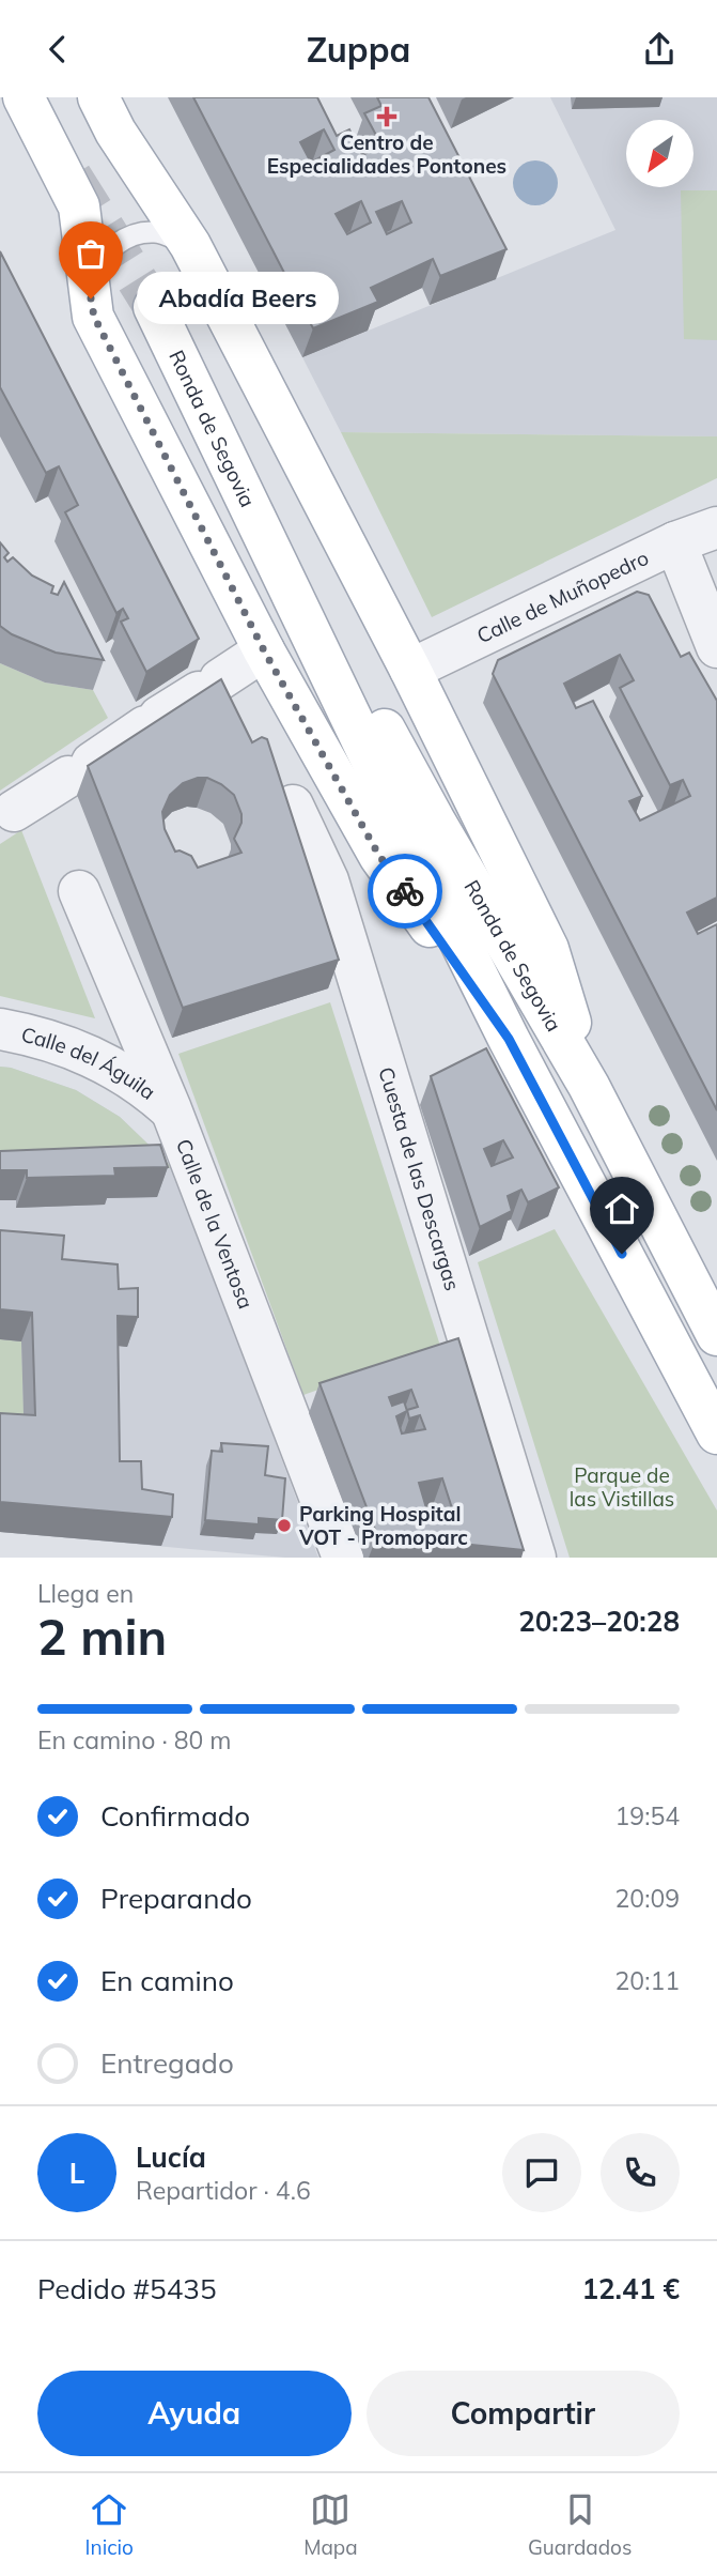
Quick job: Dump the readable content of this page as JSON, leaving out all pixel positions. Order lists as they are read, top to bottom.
{
  "streets": {
    "main road": ["Ronda de Segovia"],
    "street": [
      "Calle de Muñopedro",
      "Calle del Águila",
      "Cuesta de las Descargas",
      "Calle de la Ventosa"
    ]
  },
  "crossings": [
    ["Calle del Águila", "Calle de la Ventosa"]
  ],
  "parks": ["Parque de las Vistillas"],
  "places": {
    "health": ["Centro de Especialidades Pontones"],
    "other": ["Abadía Beers", "Parking Hospital VOT - Promoparc"]
  },
  "north": "bottom left",
  "page": {
    "header": "Zuppa",
    "bubble": "Abadía Beers",
    "heading": ["2 min", "Llega en", "20:23–20:28"],
    "panel": [
      "Lucía",
      "Repartidor · 4.6",
      "Pedido #5435",
      "12.41 €"
    ],
    "bar": "En camino · 80 m",
    "list": [
      ["Confirmado", "19:54"],
      ["Preparando", "20:09"],
      ["En camino", "20:11"],
      "Entregado"
    ],
    "round": "L",
    "buttons": ["Ayuda", "Compartir"],
    "tabs": ["Inicio", "Mapa", "Guardados"]
  }
}
